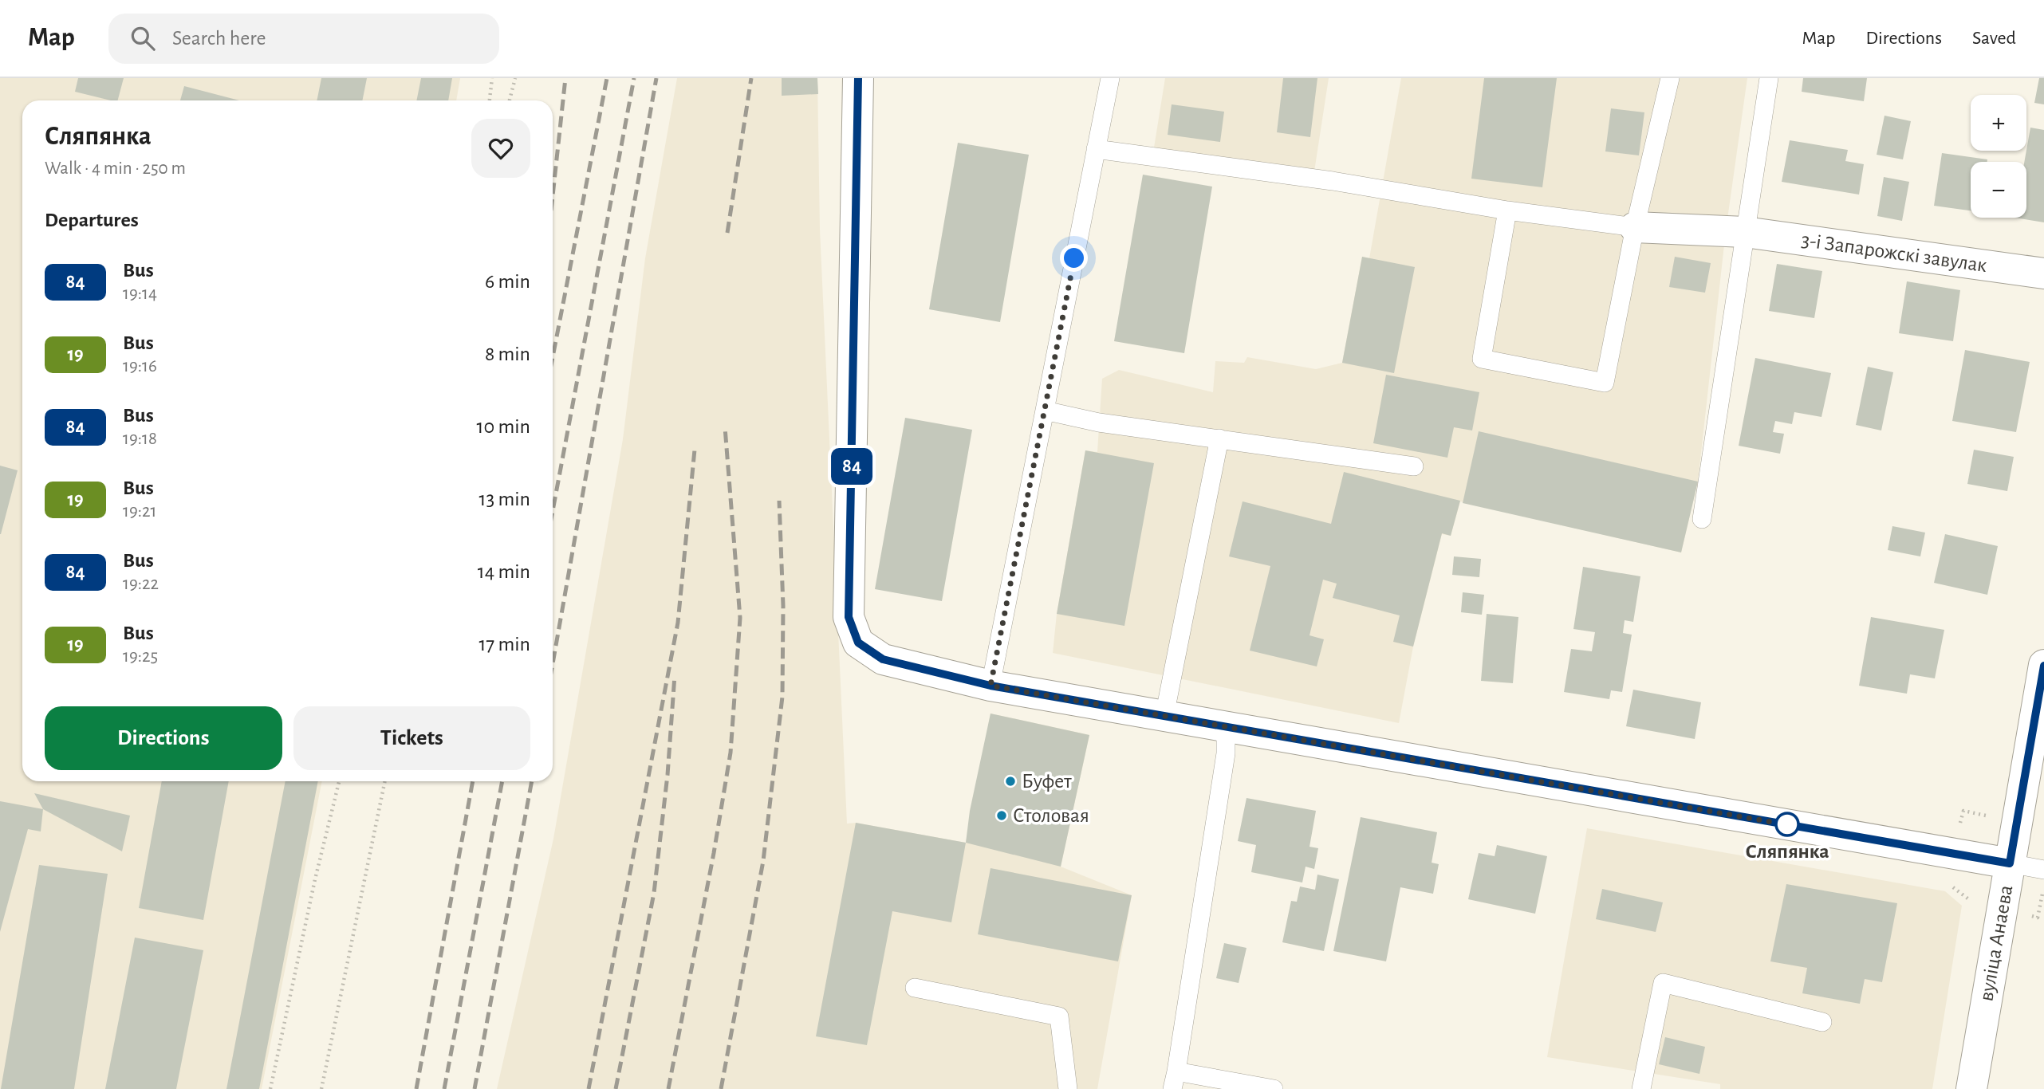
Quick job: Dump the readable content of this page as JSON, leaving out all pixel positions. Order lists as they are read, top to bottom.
{
  "streets": {
    "street": ["3-і Запарожскі завулак", "вуліца Анаева"]
  },
  "places": ["Буфет", "Столовая", "Сляпянка"],
  "lines": ["bus line 84"],
  "page": {
    "header": "Map",
    "search": "Search here",
    "nav": ["Map", "Directions", "Saved"],
    "on_map": "84",
    "map_buttons": ["+", "−"],
    "heading": [
      ["Сляпянка", "Walk · 4 min · 250 m"],
      "Departures"
    ],
    "list": [
      {
        "mark": "84",
        "name": "Bus",
        "note": "19:14",
        "value": "6 min"
      },
      {
        "mark": "19",
        "name": "Bus",
        "note": "19:16",
        "value": "8 min"
      },
      {
        "mark": "84",
        "name": "Bus",
        "note": "19:18",
        "value": "10 min"
      },
      {
        "mark": "19",
        "name": "Bus",
        "note": "19:21",
        "value": "13 min"
      },
      {
        "mark": "84",
        "name": "Bus",
        "note": "19:22",
        "value": "14 min"
      },
      {
        "mark": "19",
        "name": "Bus",
        "note": "19:25",
        "value": "17 min"
      }
    ],
    "buttons": ["Directions", "Tickets"]
  }
}
